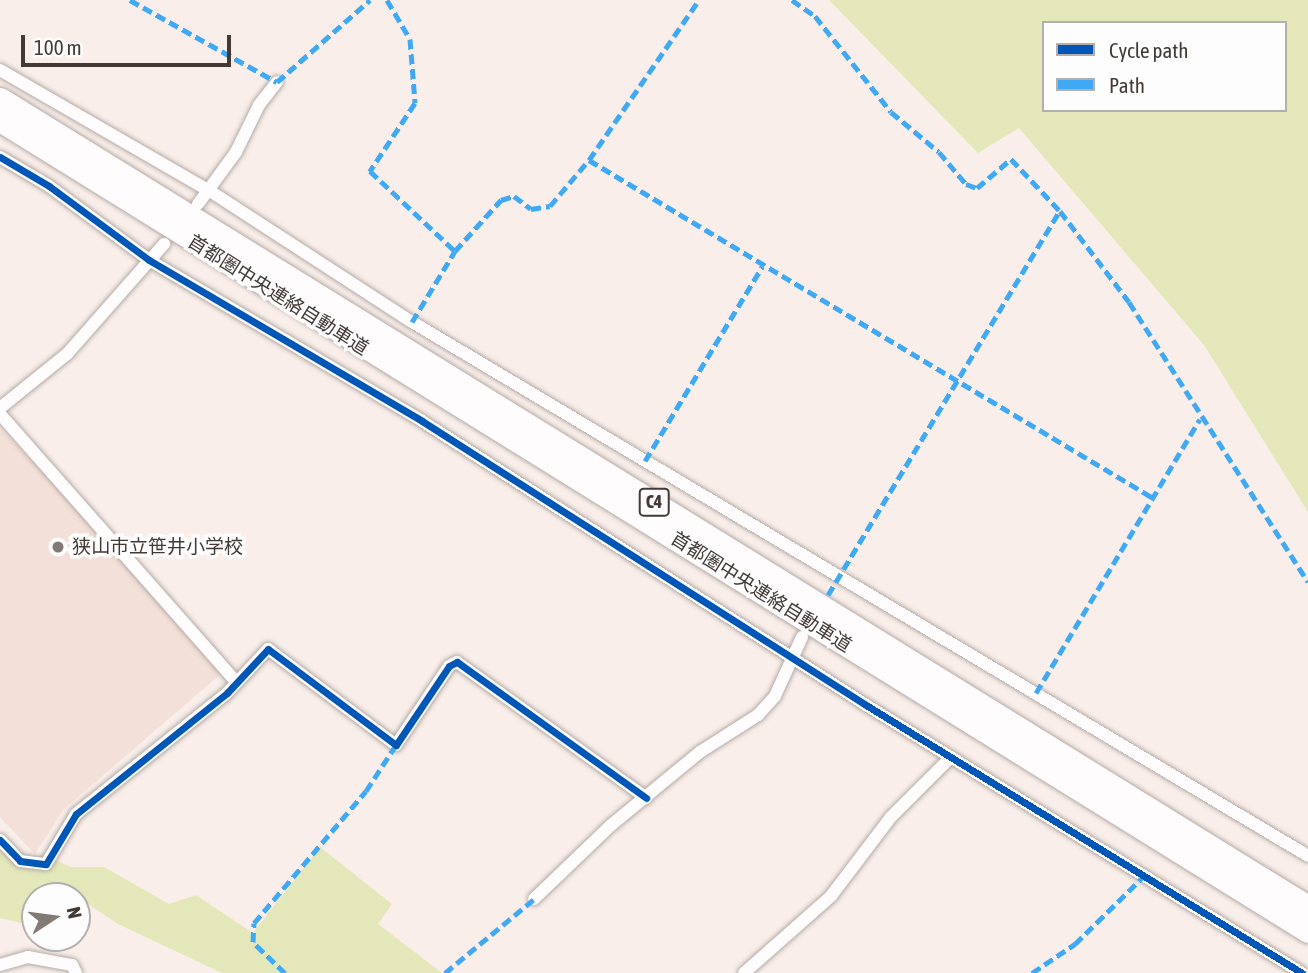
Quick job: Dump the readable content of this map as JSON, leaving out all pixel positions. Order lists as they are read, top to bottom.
{
  "streets": {
    "highway": ["首都圏中央連絡自動車道", "C4"]
  },
  "places": ["狭山市立笹井小学校"],
  "legend": ["Cycle path", "Path"],
  "scale_bar": "100 m",
  "north": "right"
}
